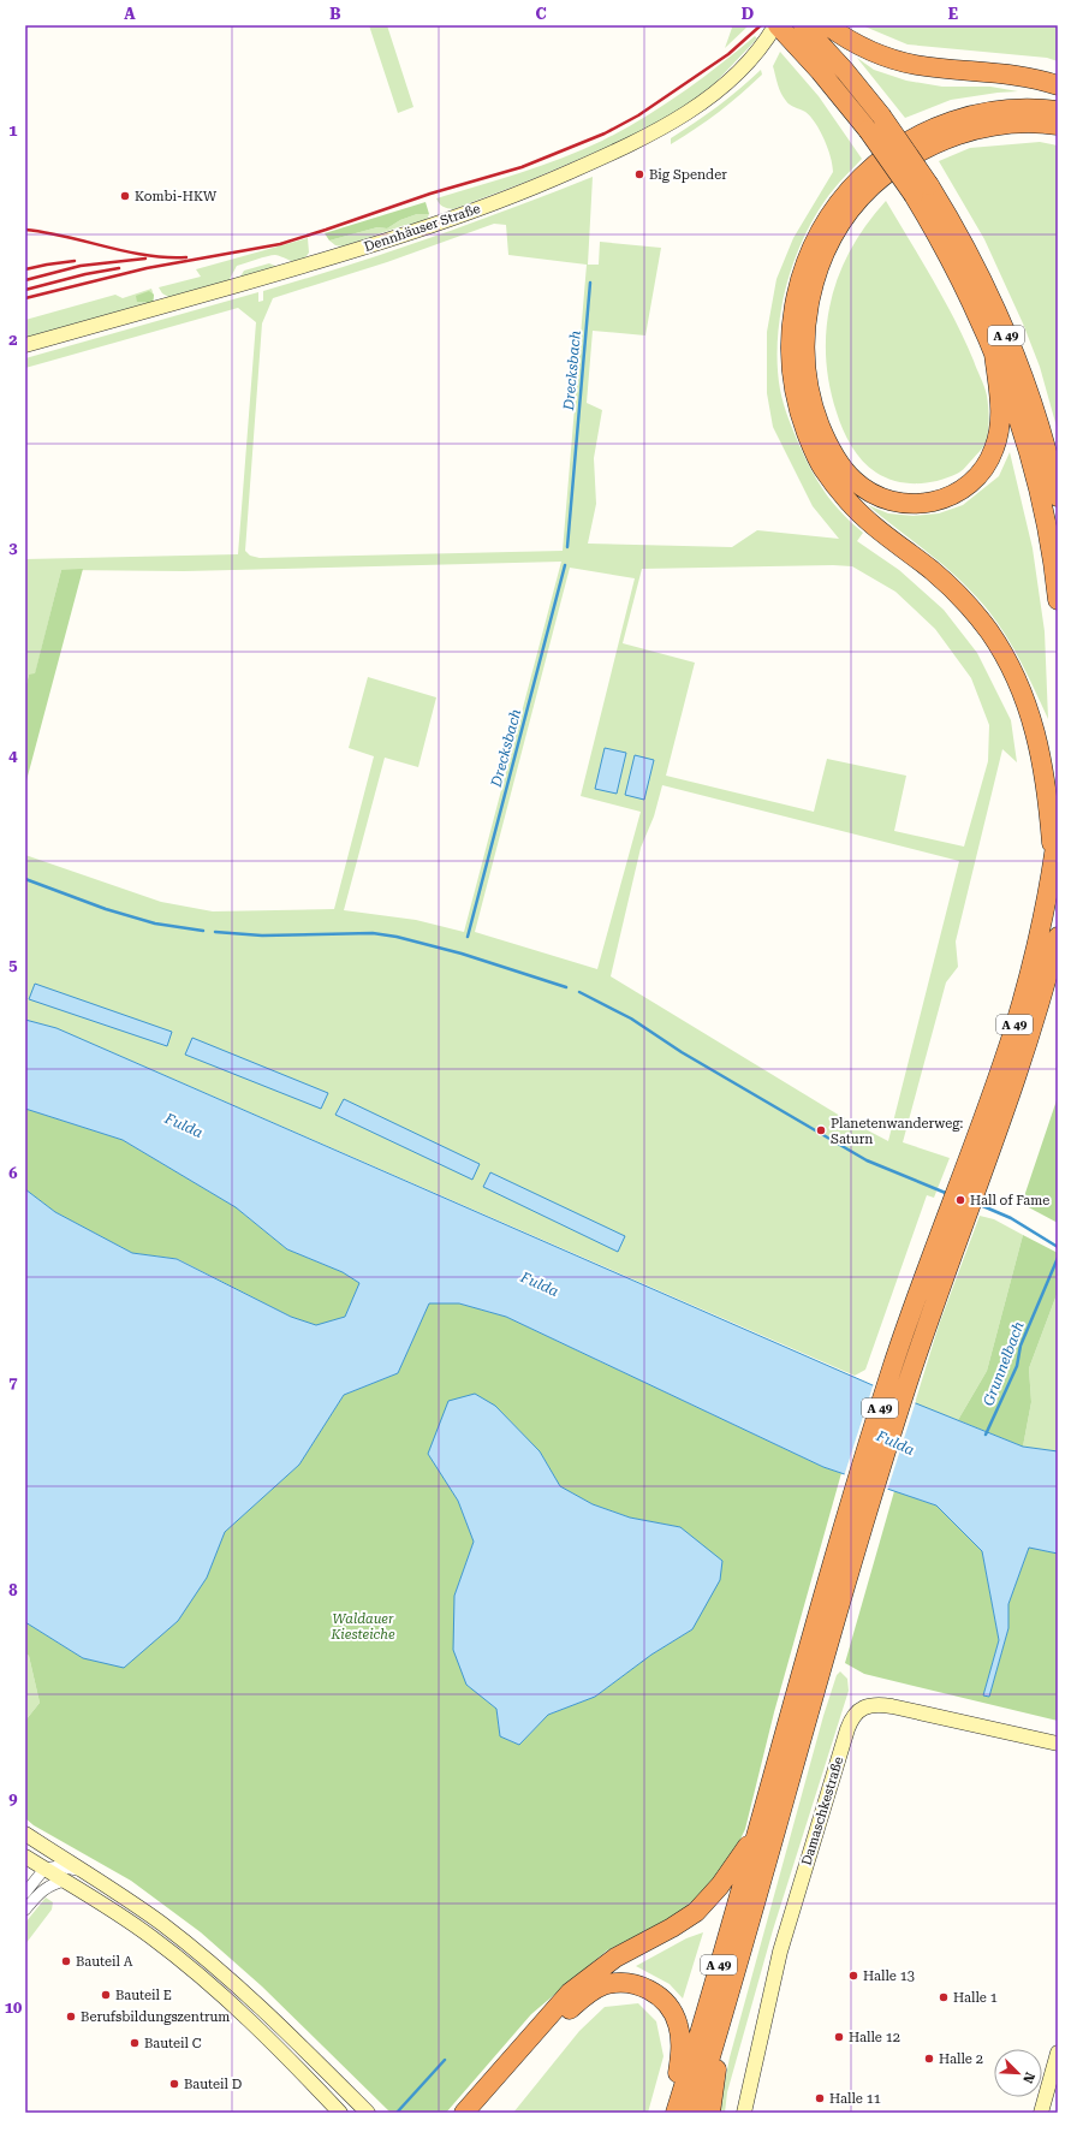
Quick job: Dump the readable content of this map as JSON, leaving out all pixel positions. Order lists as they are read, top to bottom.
{
  "streets": {
    "highway": ["A 49"],
    "street": ["Dennhäuser Straße", "Damaschkestraße"]
  },
  "crossings": [
    ["Dennhäuser Straße", "A 49"]
  ],
  "water": ["Drecksbach", "Fulda", "Grunnelbach"],
  "parks": ["Waldauer Kiesteiche"],
  "places": [
    "Big Spender",
    "Kombi-HKW",
    "Planetenwanderweg: Saturn",
    "Hall of Fame",
    "Bauteil A",
    "Halle 13",
    "Bauteil E",
    "Halle 1",
    "Berufsbildungszentrum",
    "Halle 12",
    "Bauteil C",
    "Halle 2",
    "Bauteil D",
    "Halle 11"
  ],
  "north": "bottom right",
  "grid": {
    "columns": [
      "A",
      "B",
      "C",
      "D",
      "E"
    ],
    "rows": [
      "1",
      "2",
      "3",
      "4",
      "5",
      "6",
      "7",
      "8",
      "9",
      "10"
    ]
  }
}
